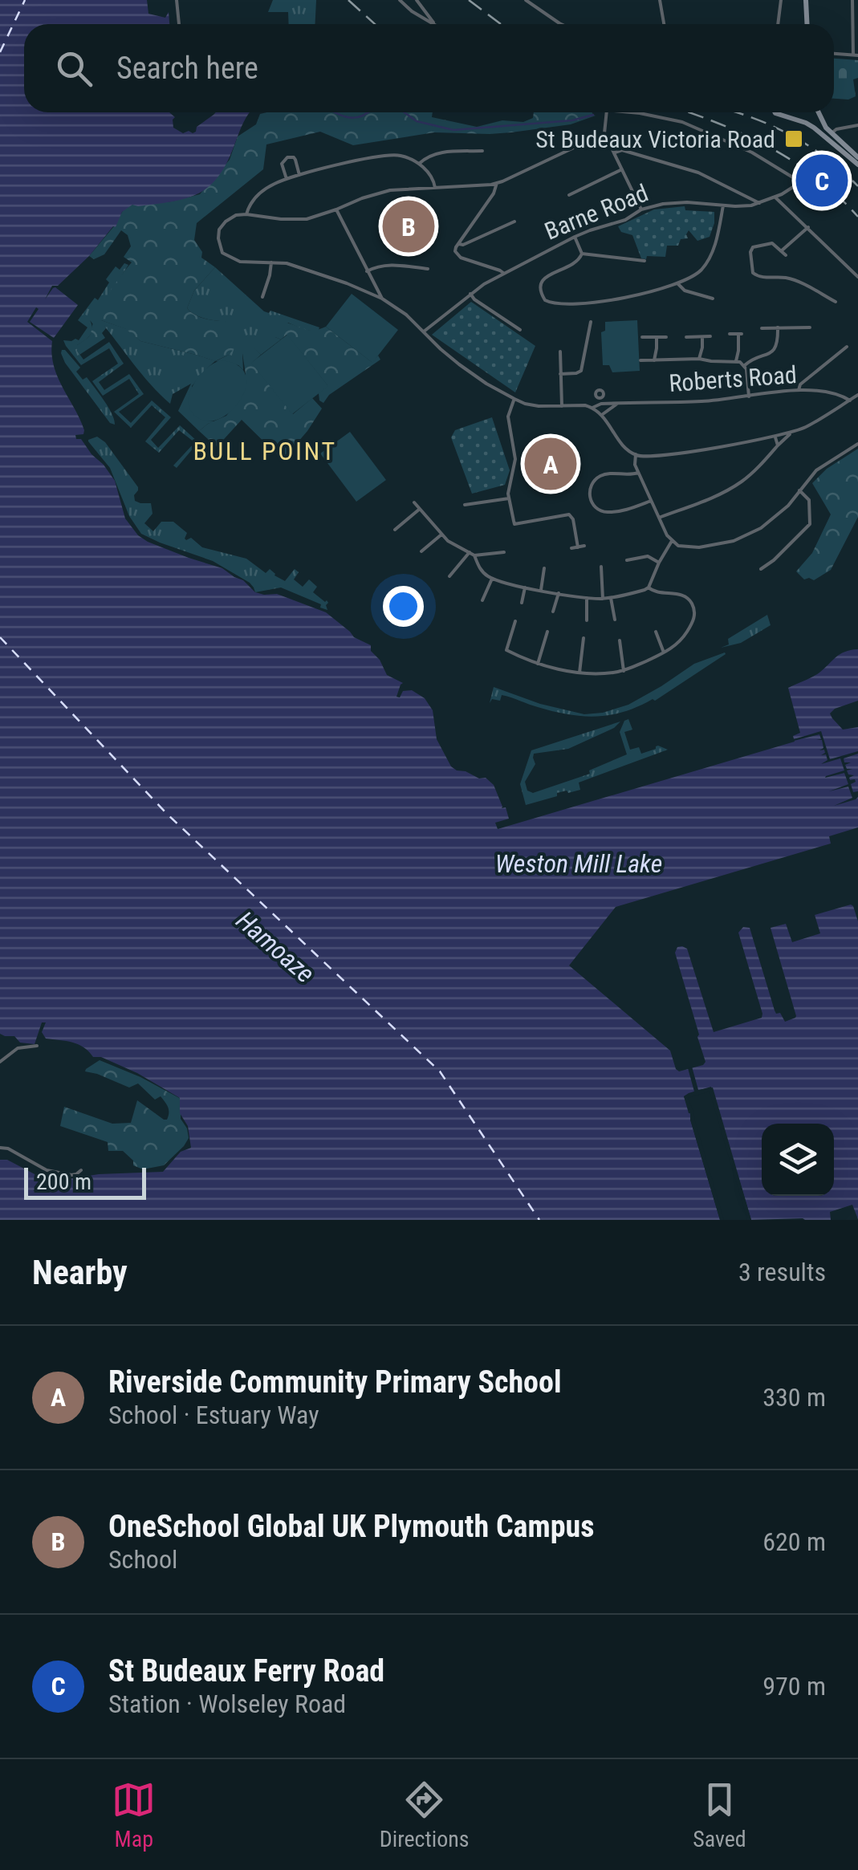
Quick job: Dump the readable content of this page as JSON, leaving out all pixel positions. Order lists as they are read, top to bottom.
{
  "streets": {
    "street": ["Barne Road", "Roberts Road"]
  },
  "districts": ["BULL POINT"],
  "water": ["Weston Mill Lake", "Hamoaze"],
  "places": {
    "transit": ["St Budeaux Victoria Road"]
  },
  "scale_bar": "200 m",
  "page": {
    "search": "Search here",
    "pins": ["C", "B", "A"],
    "scale": "200 m",
    "heading": ["Nearby", "3 results"],
    "list": [
      {
        "mark": "A",
        "name": "Riverside Community Primary School",
        "note": "School · Estuary Way",
        "value": "330 m"
      },
      {
        "mark": "B",
        "name": "OneSchool Global UK Plymouth Campus",
        "note": "School",
        "value": "620 m"
      },
      {
        "mark": "C",
        "name": "St Budeaux Ferry Road",
        "note": "Station · Wolseley Road",
        "value": "970 m"
      }
    ],
    "nav": ["Map", "Directions", "Saved"]
  }
}
